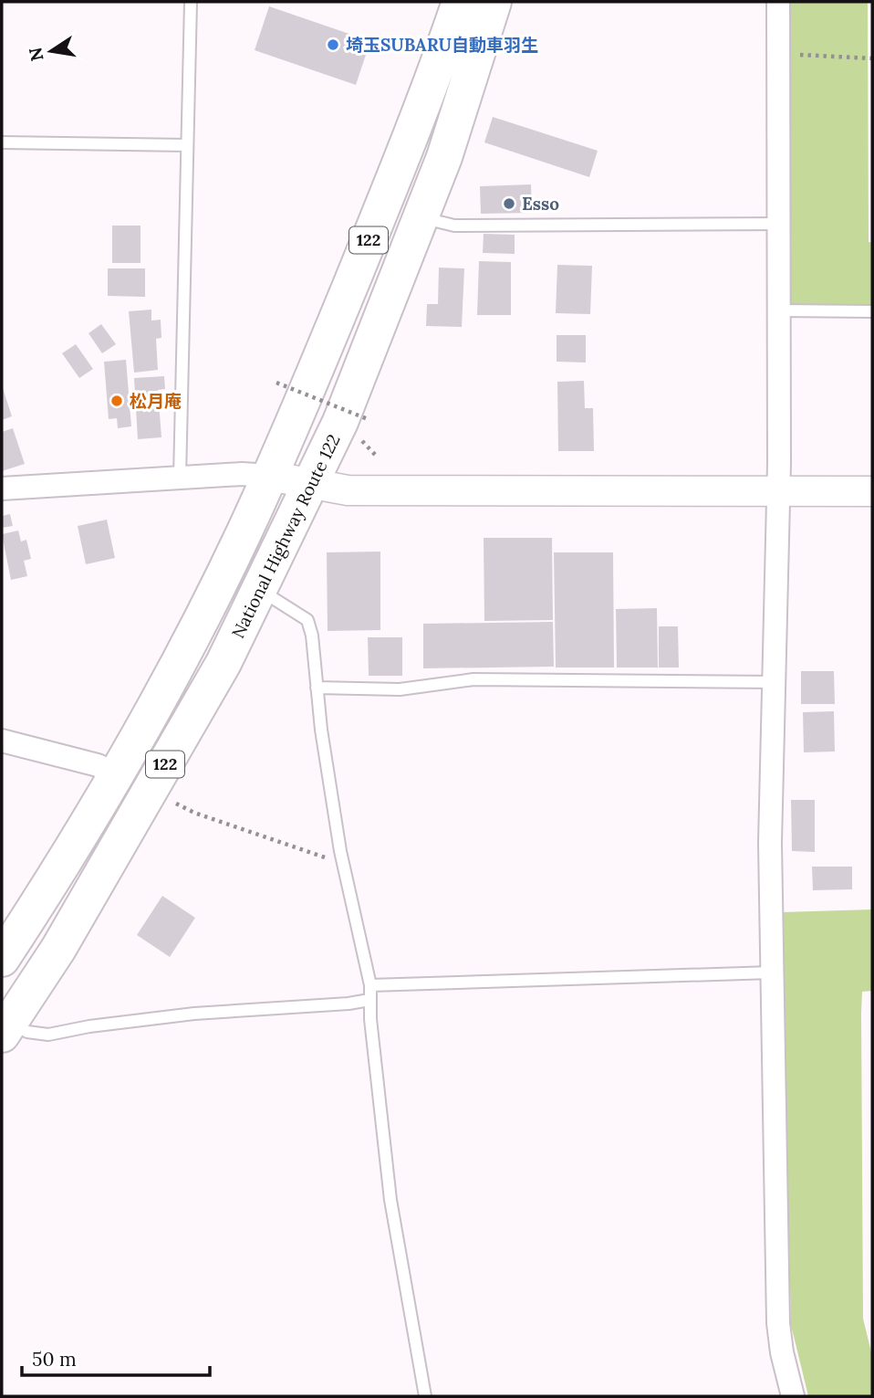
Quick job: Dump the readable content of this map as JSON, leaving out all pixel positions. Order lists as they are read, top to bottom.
{
  "streets": {
    "highway": ["122", "National Highway Route 122"]
  },
  "places": ["埼玉SUBARU自動車羽生", "Esso", "松月庵"],
  "scale_bar": "50 m",
  "north": "left"
}
